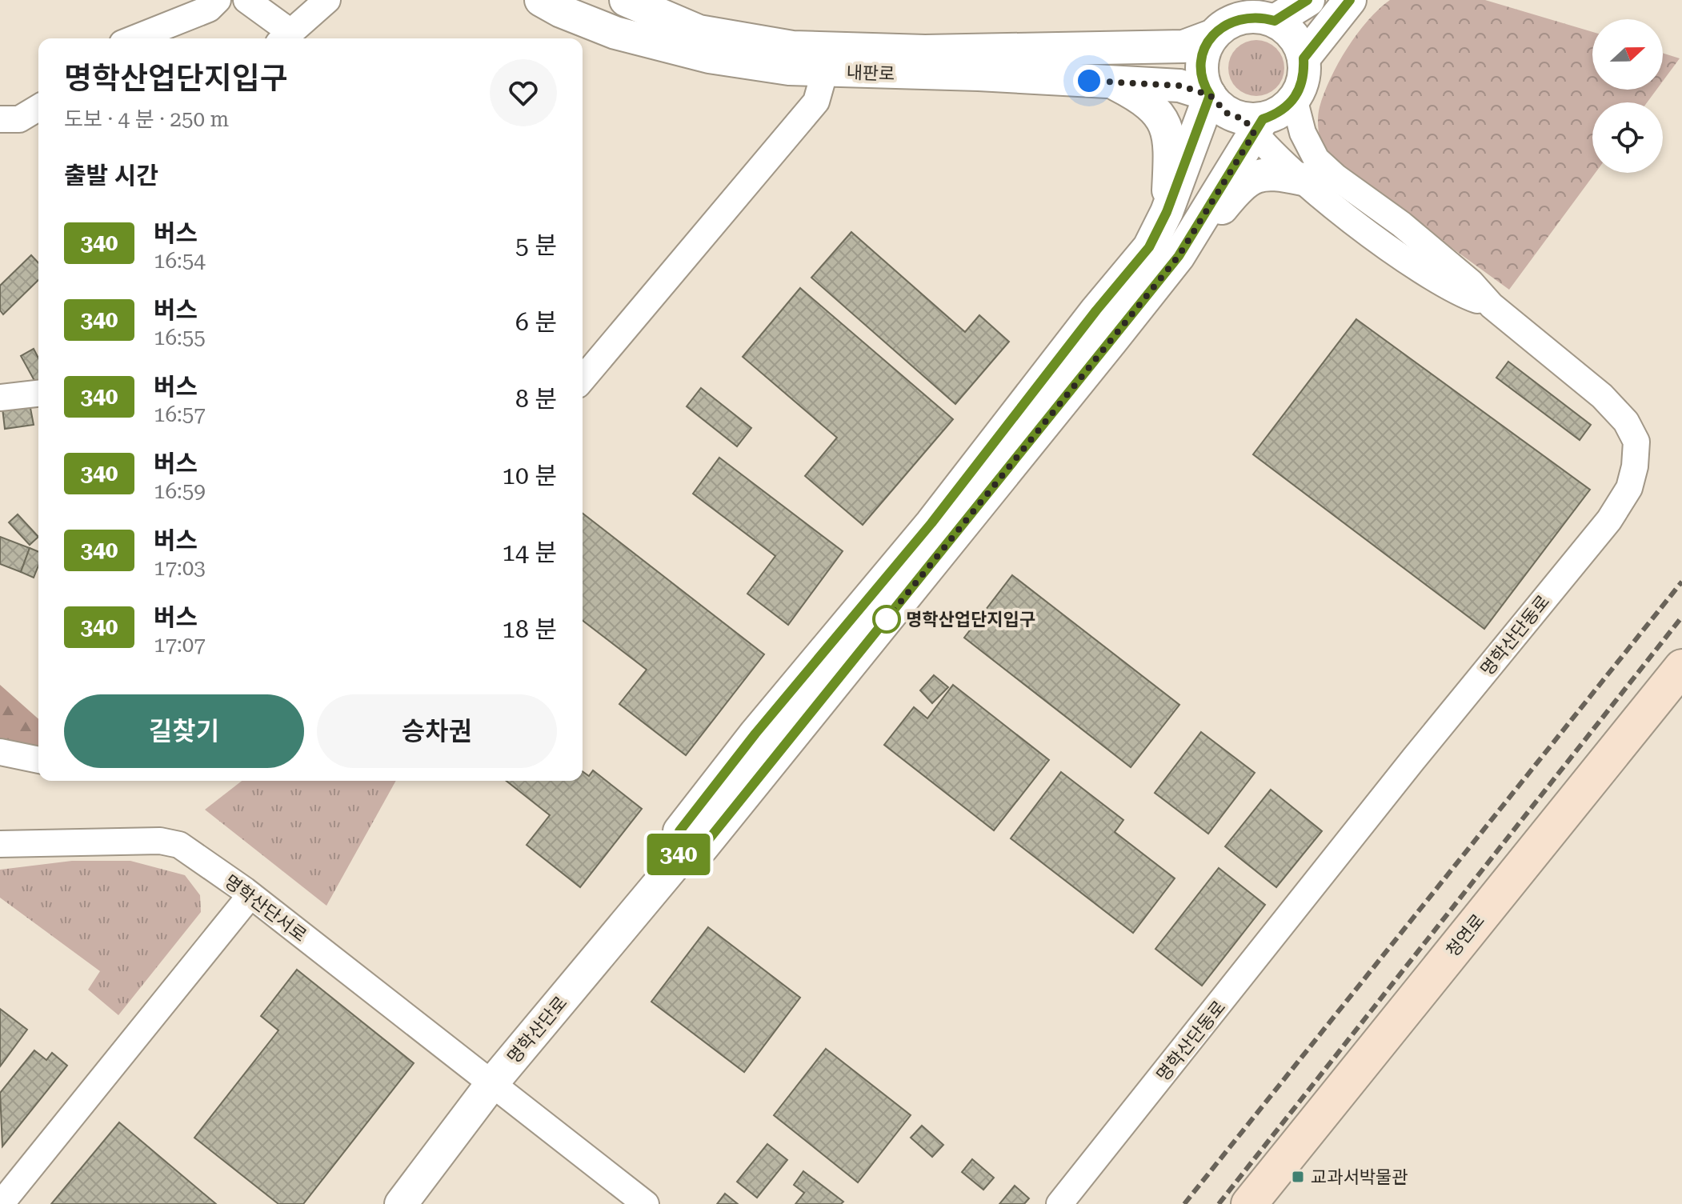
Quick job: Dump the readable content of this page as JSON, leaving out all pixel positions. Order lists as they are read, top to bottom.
{
  "streets": {
    "main road": ["청연로"],
    "street": [
      "내판로",
      "명학산단동로",
      "명학산단서로",
      "명학산단로"
    ]
  },
  "crossings": [
    ["내판로", "명학산단동로"],
    ["내판로", "명학산단로"],
    ["명학산단동로", "명학산단로"],
    ["명학산단서로", "명학산단로"]
  ],
  "places": {
    "other": ["명학산업단지입구"],
    "transit": ["교과서박물관"]
  },
  "lines": ["bus line 340"],
  "north": "right",
  "page": {
    "on_map": "340",
    "heading": [
      ["명학산업단지입구", "도보 · 4 분 · 250 m"],
      "출발 시간"
    ],
    "list": [
      {
        "mark": "340",
        "name": "버스",
        "note": "16:54",
        "value": "5 분"
      },
      {
        "mark": "340",
        "name": "버스",
        "note": "16:55",
        "value": "6 분"
      },
      {
        "mark": "340",
        "name": "버스",
        "note": "16:57",
        "value": "8 분"
      },
      {
        "mark": "340",
        "name": "버스",
        "note": "16:59",
        "value": "10 분"
      },
      {
        "mark": "340",
        "name": "버스",
        "note": "17:03",
        "value": "14 분"
      },
      {
        "mark": "340",
        "name": "버스",
        "note": "17:07",
        "value": "18 분"
      }
    ],
    "buttons": ["길찾기", "승차권"]
  }
}
